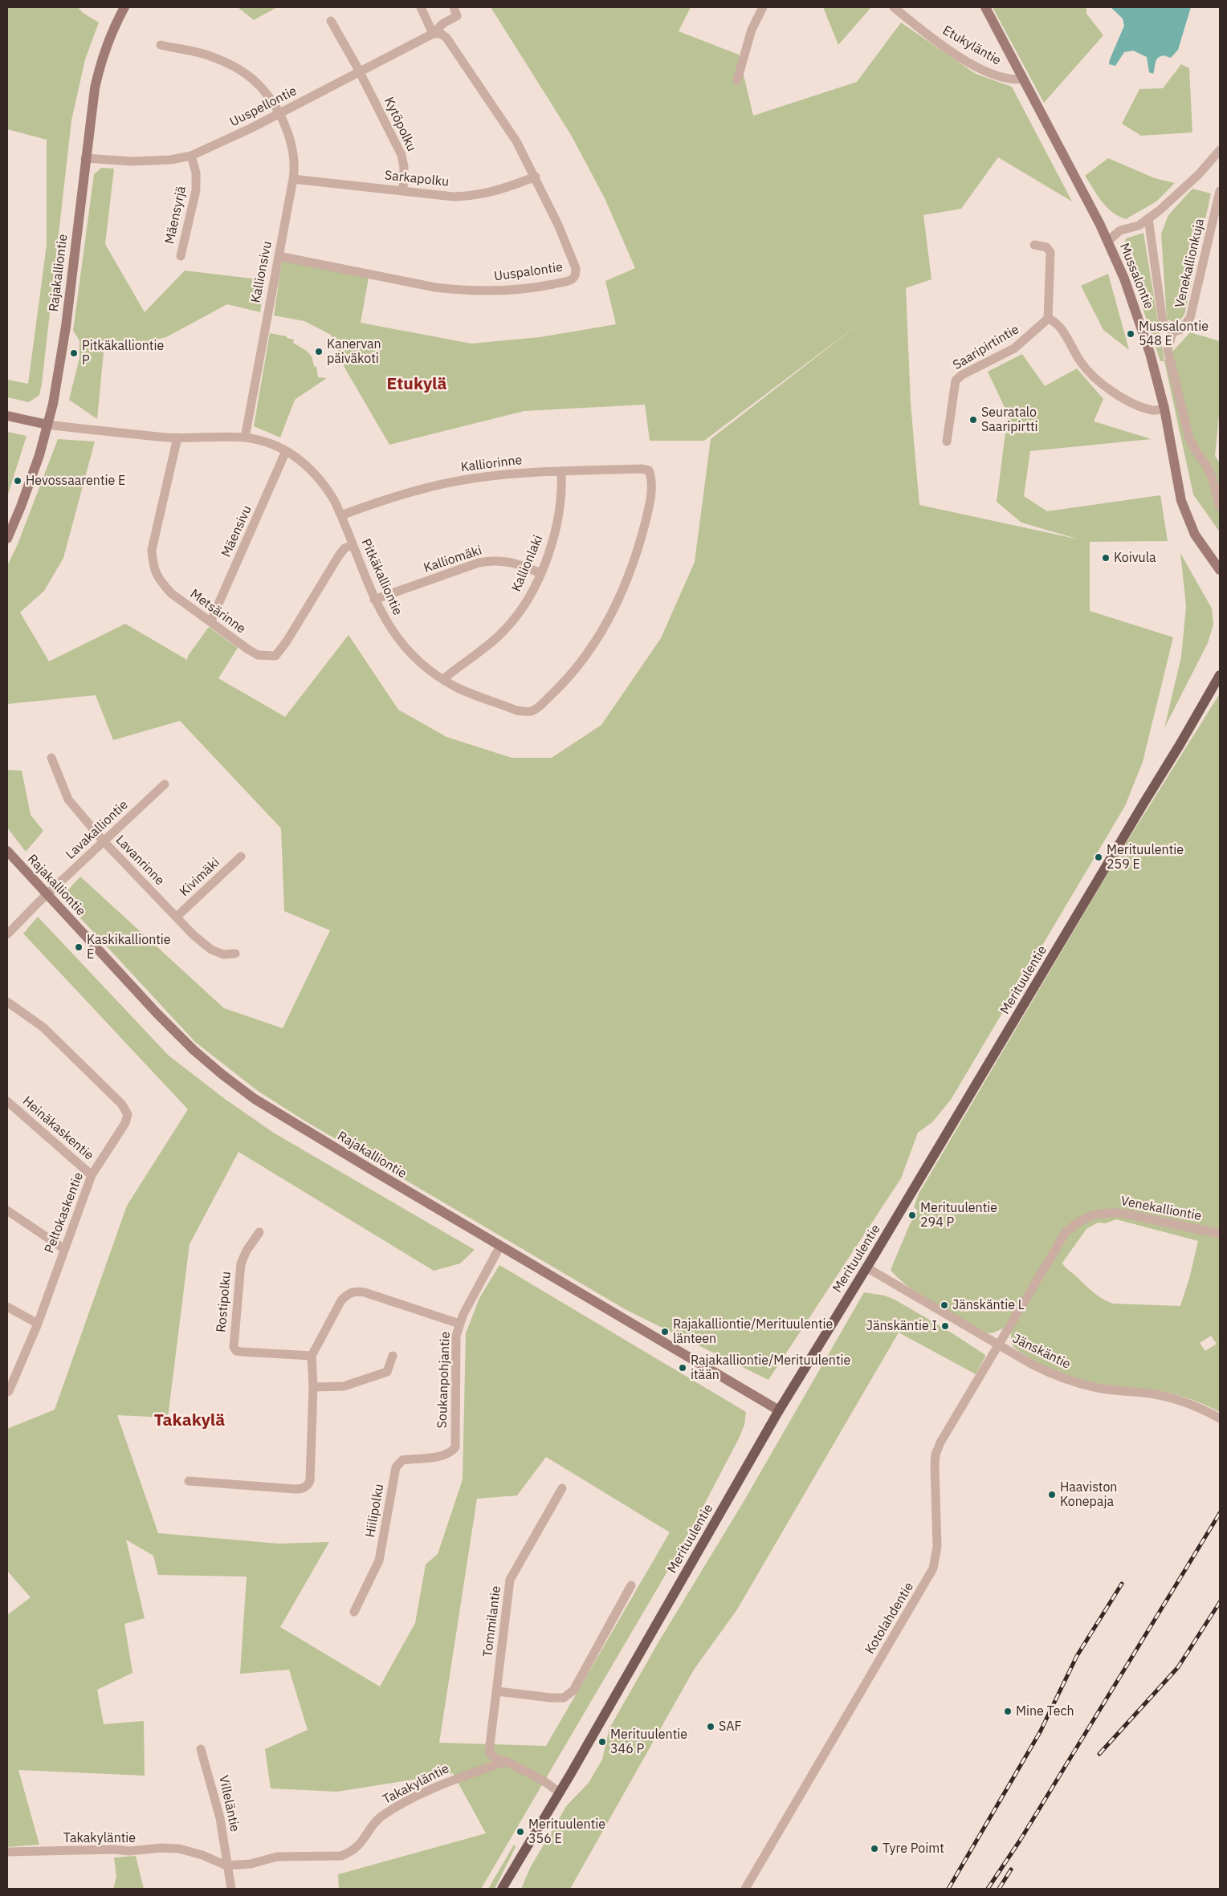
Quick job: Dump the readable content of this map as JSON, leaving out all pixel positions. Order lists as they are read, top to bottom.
{
  "streets": {
    "main road": ["Merituulentie"],
    "street": [
      "Etukyläntie",
      "Uuspellontie",
      "Kytöpolku",
      "Sarkapolku",
      "Mäensyrjä",
      "Venekallionkuja",
      "Kallionsivu",
      "Uuspalontie",
      "Rajakalliontie",
      "Mussalontie",
      "Saaripirtintie",
      "Kalliorinne",
      "Mäensivu",
      "Kalliomäki",
      "Kallionlaki",
      "Pitkäkalliontie",
      "Metsärinne",
      "Lavakalliontie",
      "Lavanrinne",
      "Kivimäki",
      "Heinäkaskentie",
      "Venekalliontie",
      "Peltokaskentie",
      "Rostipolku",
      "Jänskäntie",
      "Soukanpohjantie",
      "Hiilipolku",
      "Kotolahdentie",
      "Tommilantie",
      "Takakyläntie",
      "Villeläntie"
    ]
  },
  "crossings": [
    ["Etukyläntie", "Mussalontie"],
    ["Uuspellontie", "Kytöpolku"],
    ["Uuspellontie", "Mäensyrjä"],
    ["Uuspellontie", "Kallionsivu"],
    ["Uuspellontie", "Uuspalontie"],
    ["Uuspellontie", "Rajakalliontie"],
    ["Kytöpolku", "Sarkapolku"],
    ["Sarkapolku", "Kallionsivu"],
    ["Sarkapolku", "Uuspalontie"],
    ["Kallionsivu", "Uuspalontie"],
    ["Kallionsivu", "Pitkäkalliontie"],
    ["Rajakalliontie", "Pitkäkalliontie"],
    ["Rajakalliontie", "Lavakalliontie"],
    ["Rajakalliontie", "Merituulentie"],
    ["Rajakalliontie", "Soukanpohjantie"],
    ["Kalliorinne", "Kallionlaki"],
    ["Kalliorinne", "Pitkäkalliontie"],
    ["Mäensivu", "Pitkäkalliontie"],
    ["Mäensivu", "Metsärinne"],
    ["Kalliomäki", "Kallionlaki"],
    ["Kalliomäki", "Pitkäkalliontie"],
    ["Kallionlaki", "Pitkäkalliontie"],
    ["Pitkäkalliontie", "Metsärinne"],
    ["Lavakalliontie", "Lavanrinne"],
    ["Lavanrinne", "Kivimäki"],
    ["Merituulentie", "Jänskäntie"],
    ["Heinäkaskentie", "Peltokaskentie"],
    ["Venekalliontie", "Jänskäntie"],
    ["Venekalliontie", "Kotolahdentie"],
    ["Jänskäntie", "Kotolahdentie"],
    ["Soukanpohjantie", "Hiilipolku"],
    ["Tommilantie", "Takakyläntie"],
    ["Takakyläntie", "Villeläntie"]
  ],
  "districts": ["Etukylä", "Takakylä"],
  "places": [
    "Mussalontie 548 E",
    "Kanervan päiväkoti",
    "Pitkäkalliontie P",
    "Seuratalo Saaripirtti",
    "Hevossaarentie E",
    "Koivula",
    "Merituulentie 259 E",
    "Kaskikalliontie E",
    "Merituulentie 294 P",
    "Jänskäntie L",
    "Jänskäntie I",
    "Rajakalliontie/Merituulentie länteen",
    "Rajakalliontie/Merituulentie itään",
    "Haaviston Konepaja",
    "Mine Tech",
    "SAF",
    "Merituulentie 346 P",
    "Merituulentie 356 E",
    "Tyre Poimt"
  ]
}
